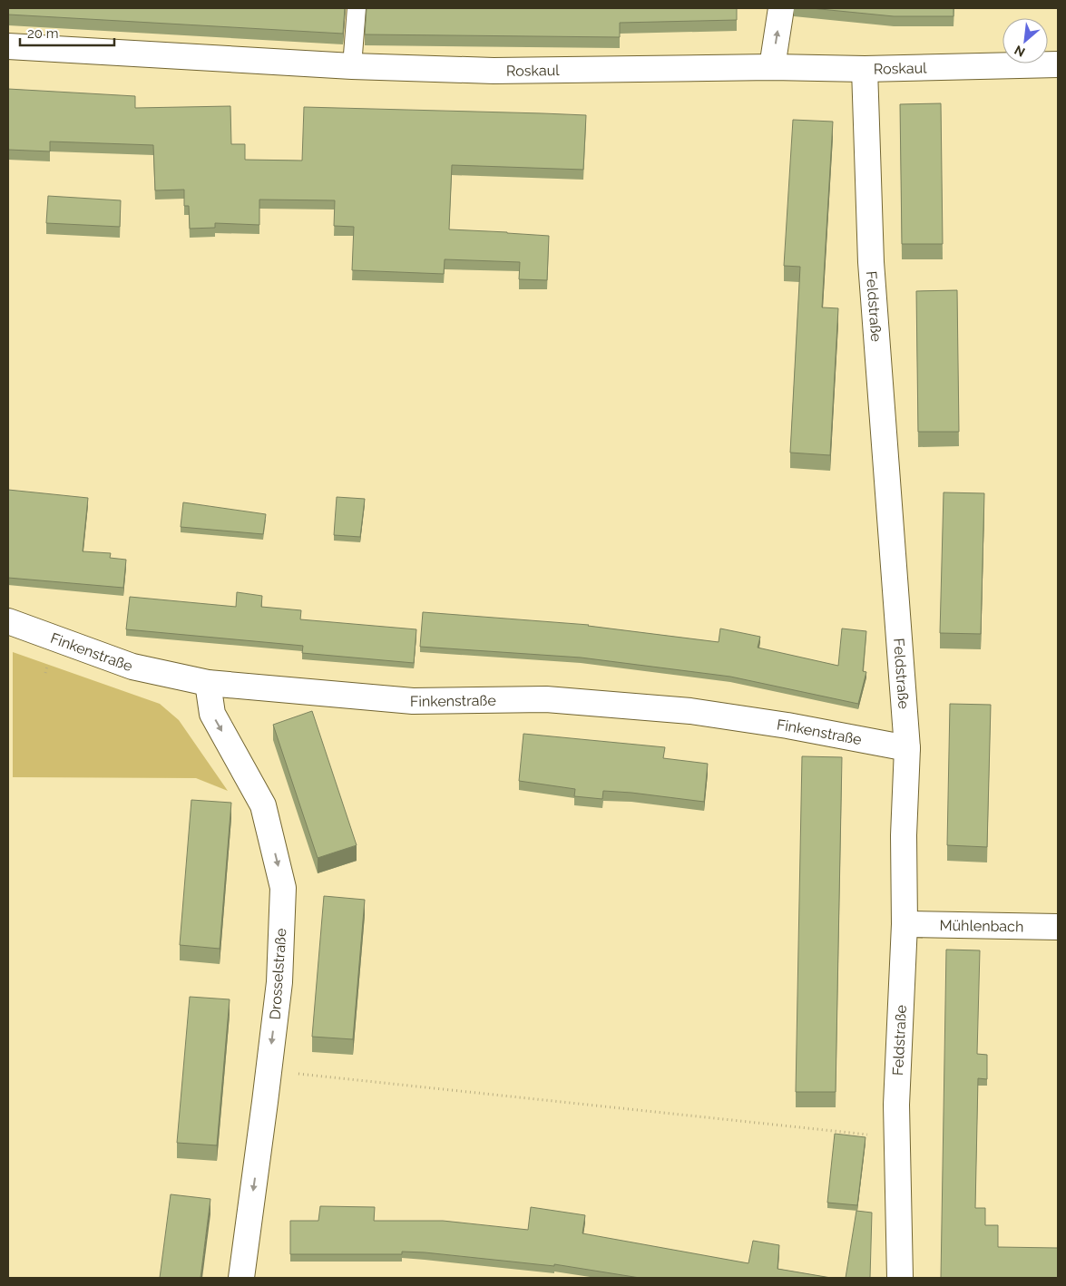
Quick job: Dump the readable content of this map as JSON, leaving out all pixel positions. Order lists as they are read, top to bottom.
{
  "streets": {
    "street": [
      "Roskaul",
      "Feldstraße",
      "Finkenstraße",
      "Mühlenbach",
      "Drosselstraße"
    ]
  },
  "crossings": [
    ["Roskaul", "Feldstraße"],
    ["Feldstraße", "Finkenstraße"],
    ["Feldstraße", "Mühlenbach"],
    ["Finkenstraße", "Drosselstraße"]
  ],
  "one_way": ["Drosselstraße"],
  "scale_bar": "20 m",
  "north": "bottom left"
}
